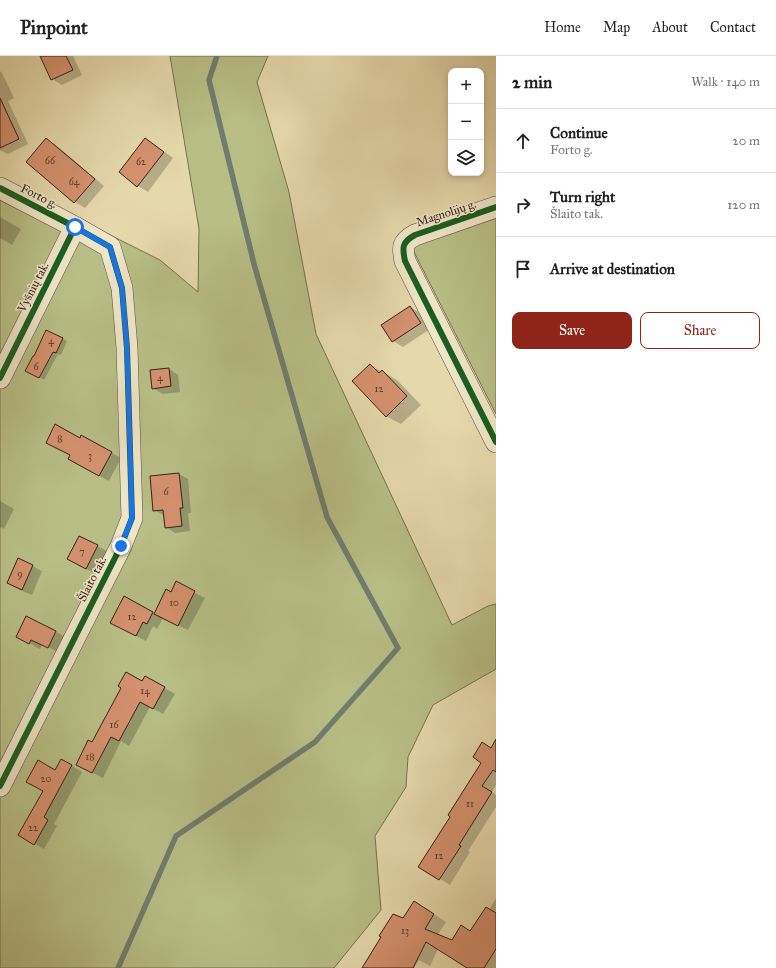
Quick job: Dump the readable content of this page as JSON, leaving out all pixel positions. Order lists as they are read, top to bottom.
{
  "streets": {
    "street": [
      "Forto g.",
      "Magnolijų g.",
      "Vyšnių tak.",
      "Šlaito tak."
    ]
  },
  "crossings": [
    ["Forto g.", "Vyšnių tak."],
    ["Forto g.", "Šlaito tak."]
  ],
  "house_numbers": [
    "66",
    "62",
    "64",
    "4",
    "6",
    "4",
    "12",
    "8",
    "3",
    "6",
    "7",
    "9",
    "10",
    "12",
    "14",
    "16",
    "18",
    "20",
    "11",
    "22",
    "12",
    "13"
  ],
  "page": {
    "header": "Pinpoint",
    "nav": [
      "Home",
      "Map",
      "About",
      "Contact"
    ],
    "heading": ["2 min", "Walk · 140 m"],
    "map_buttons": ["+", "−"],
    "list": [
      ["Continue", "Forto g.", "20 m"],
      ["Turn right", "Šlaito tak.", "120 m"],
      "Arrive at destination"
    ],
    "buttons": ["Save", "Share"]
  }
}
